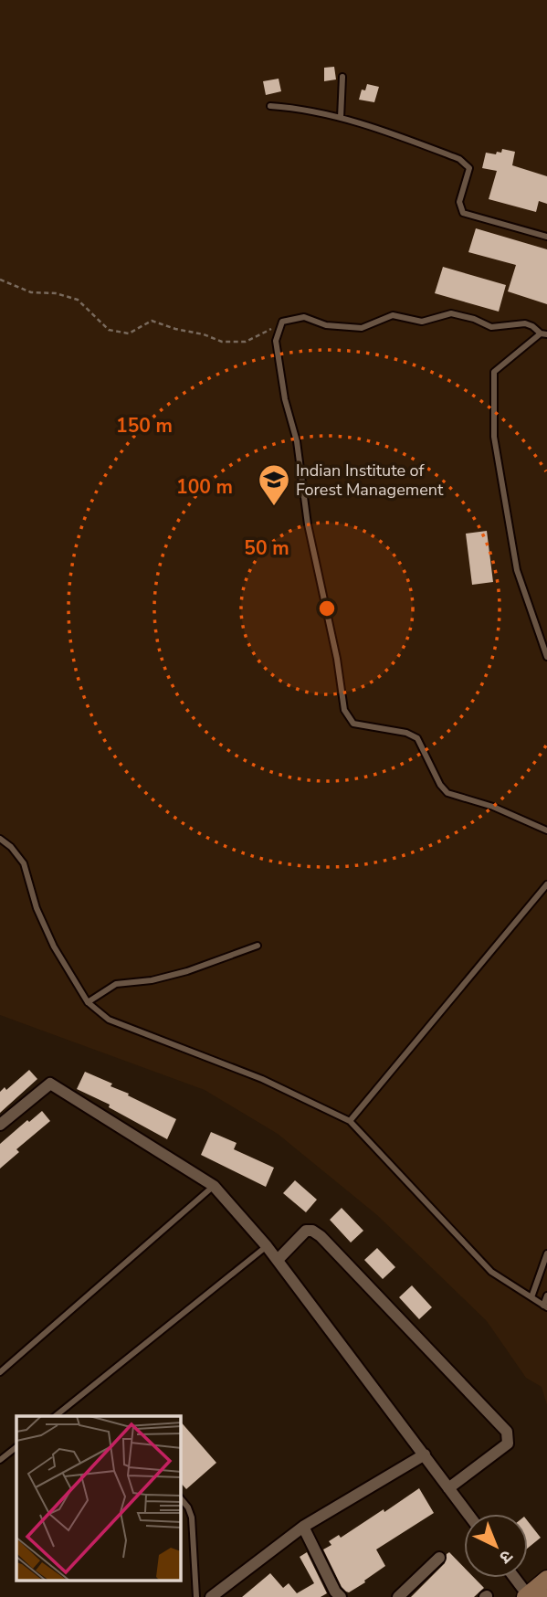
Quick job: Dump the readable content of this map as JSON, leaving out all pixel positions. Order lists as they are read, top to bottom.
{
  "places": {
    "school or university": ["Indian Institute of Forest Management"]
  },
  "north": "bottom right",
  "rings": ["150 m", "100 m", "50 m"]
}
